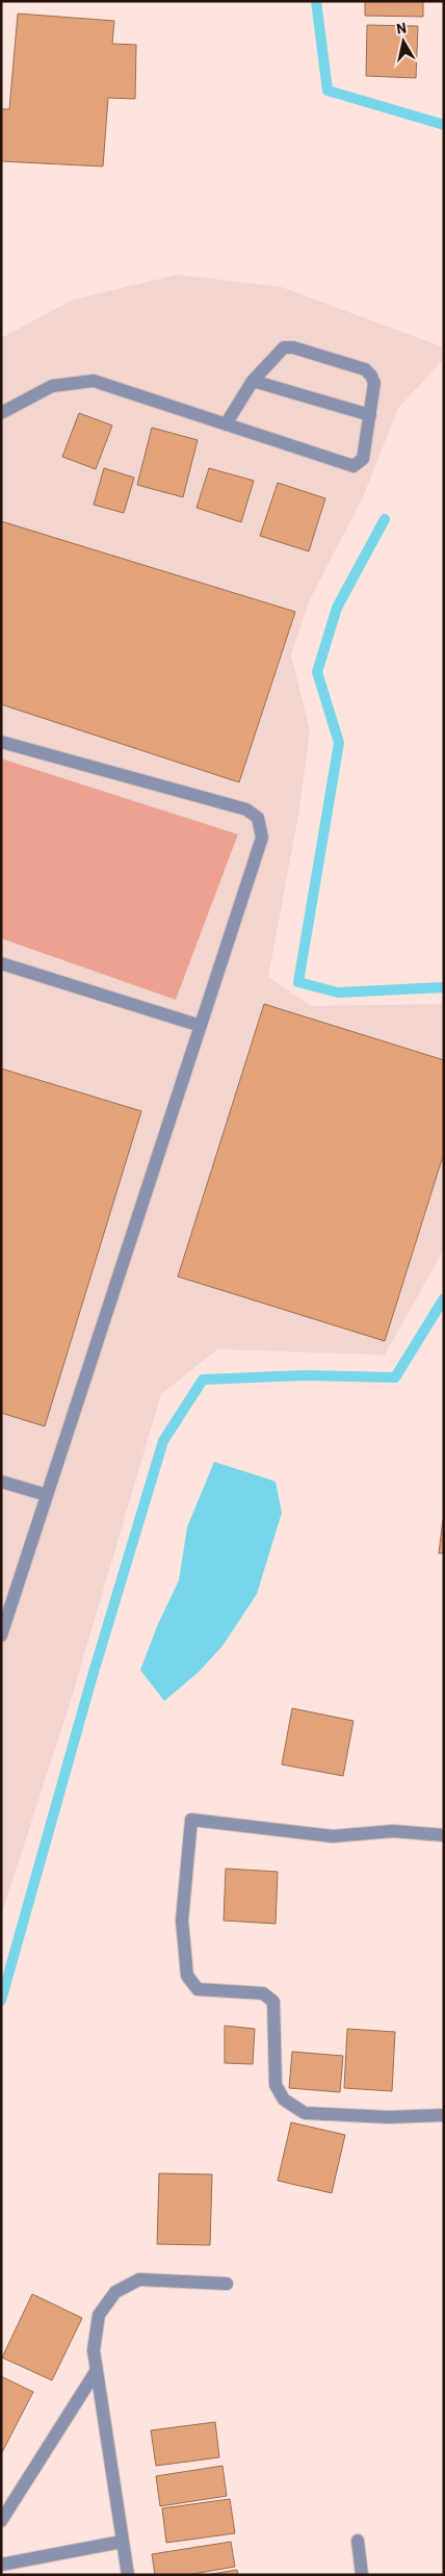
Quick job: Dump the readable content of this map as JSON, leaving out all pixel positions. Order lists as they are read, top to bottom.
{
  "north": "top"
}
